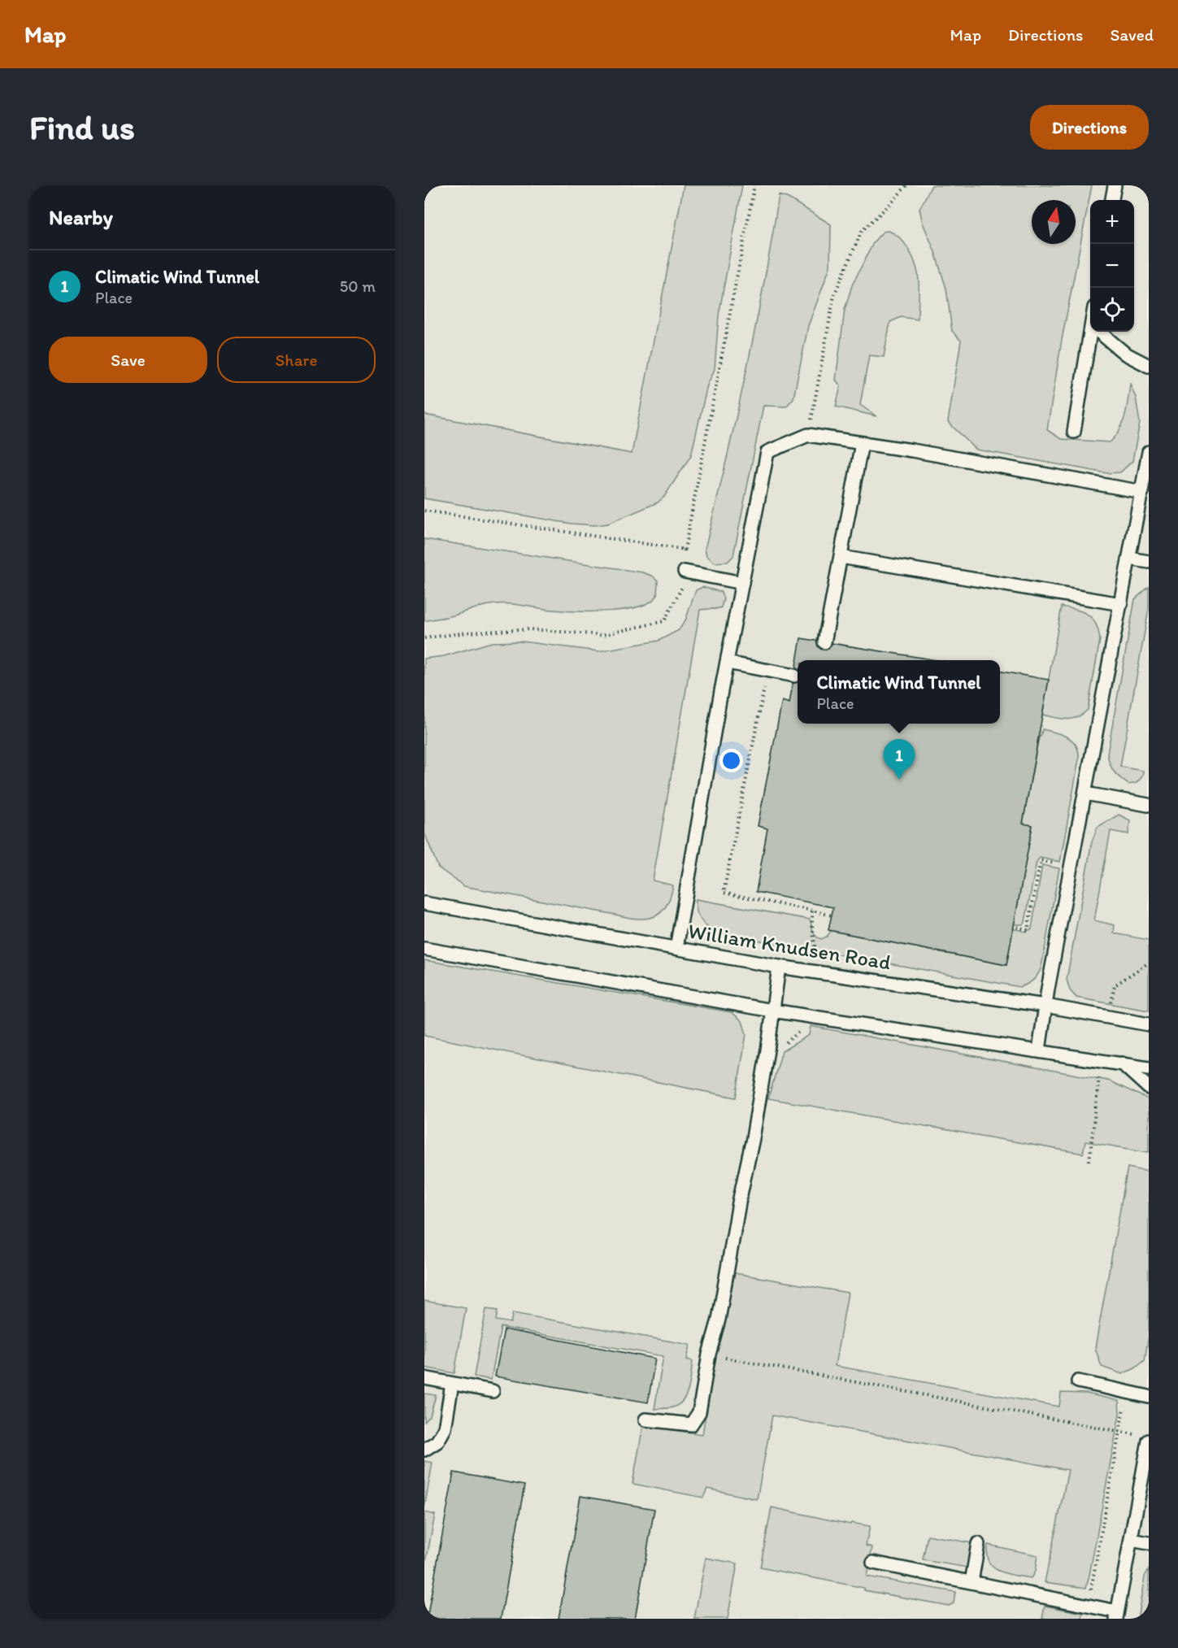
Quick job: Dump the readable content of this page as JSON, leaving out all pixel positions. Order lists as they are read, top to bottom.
{
  "streets": {
    "lane": ["William Knudsen Road"]
  },
  "north": "top",
  "page": {
    "header": "Map",
    "nav": ["Map", "Directions", "Saved"],
    "buttons": [
      "Directions",
      ["Save", "Share"]
    ],
    "title": "Find us",
    "heading": "Nearby",
    "map_buttons": ["+", "−"],
    "list": [
      {
        "mark": "1",
        "name": "Climatic Wind Tunnel",
        "note": "Place",
        "value": "50 m"
      }
    ],
    "popup": ["Climatic Wind Tunnel", "Place"],
    "pins": "1"
  }
}
